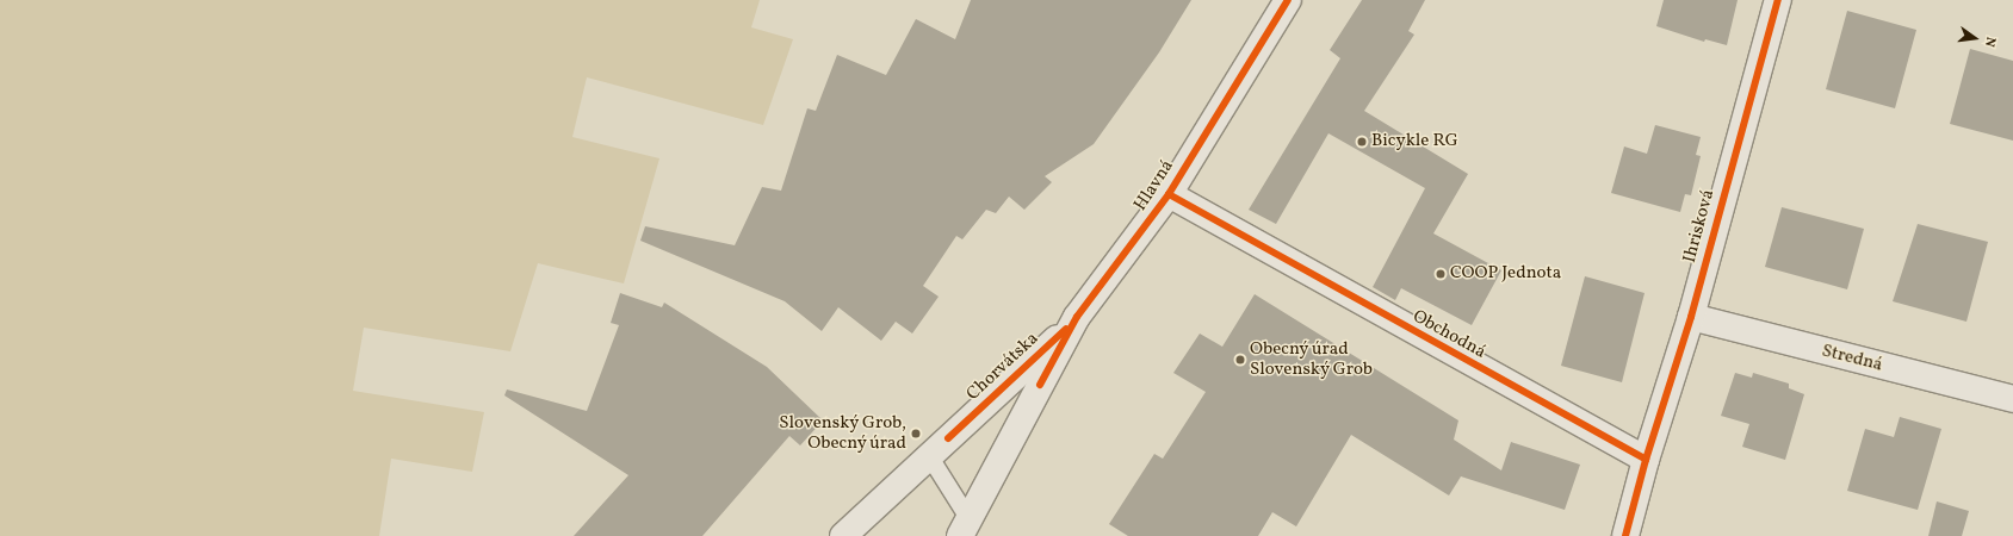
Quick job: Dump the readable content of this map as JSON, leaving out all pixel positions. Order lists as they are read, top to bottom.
{
  "streets": {
    "street": [
      "Hlavná",
      "Ihrisková",
      "Obchodná",
      "Stredná",
      "Chorvátska"
    ]
  },
  "crossings": [
    ["Hlavná", "Obchodná"],
    ["Hlavná", "Chorvátska"],
    ["Ihrisková", "Obchodná"],
    ["Ihrisková", "Stredná"]
  ],
  "places": [
    "Bicykle RG",
    "COOP Jednota",
    "Obecný úrad Slovenský Grob",
    "Slovenský Grob, Obecný úrad"
  ],
  "north": "right"
}
